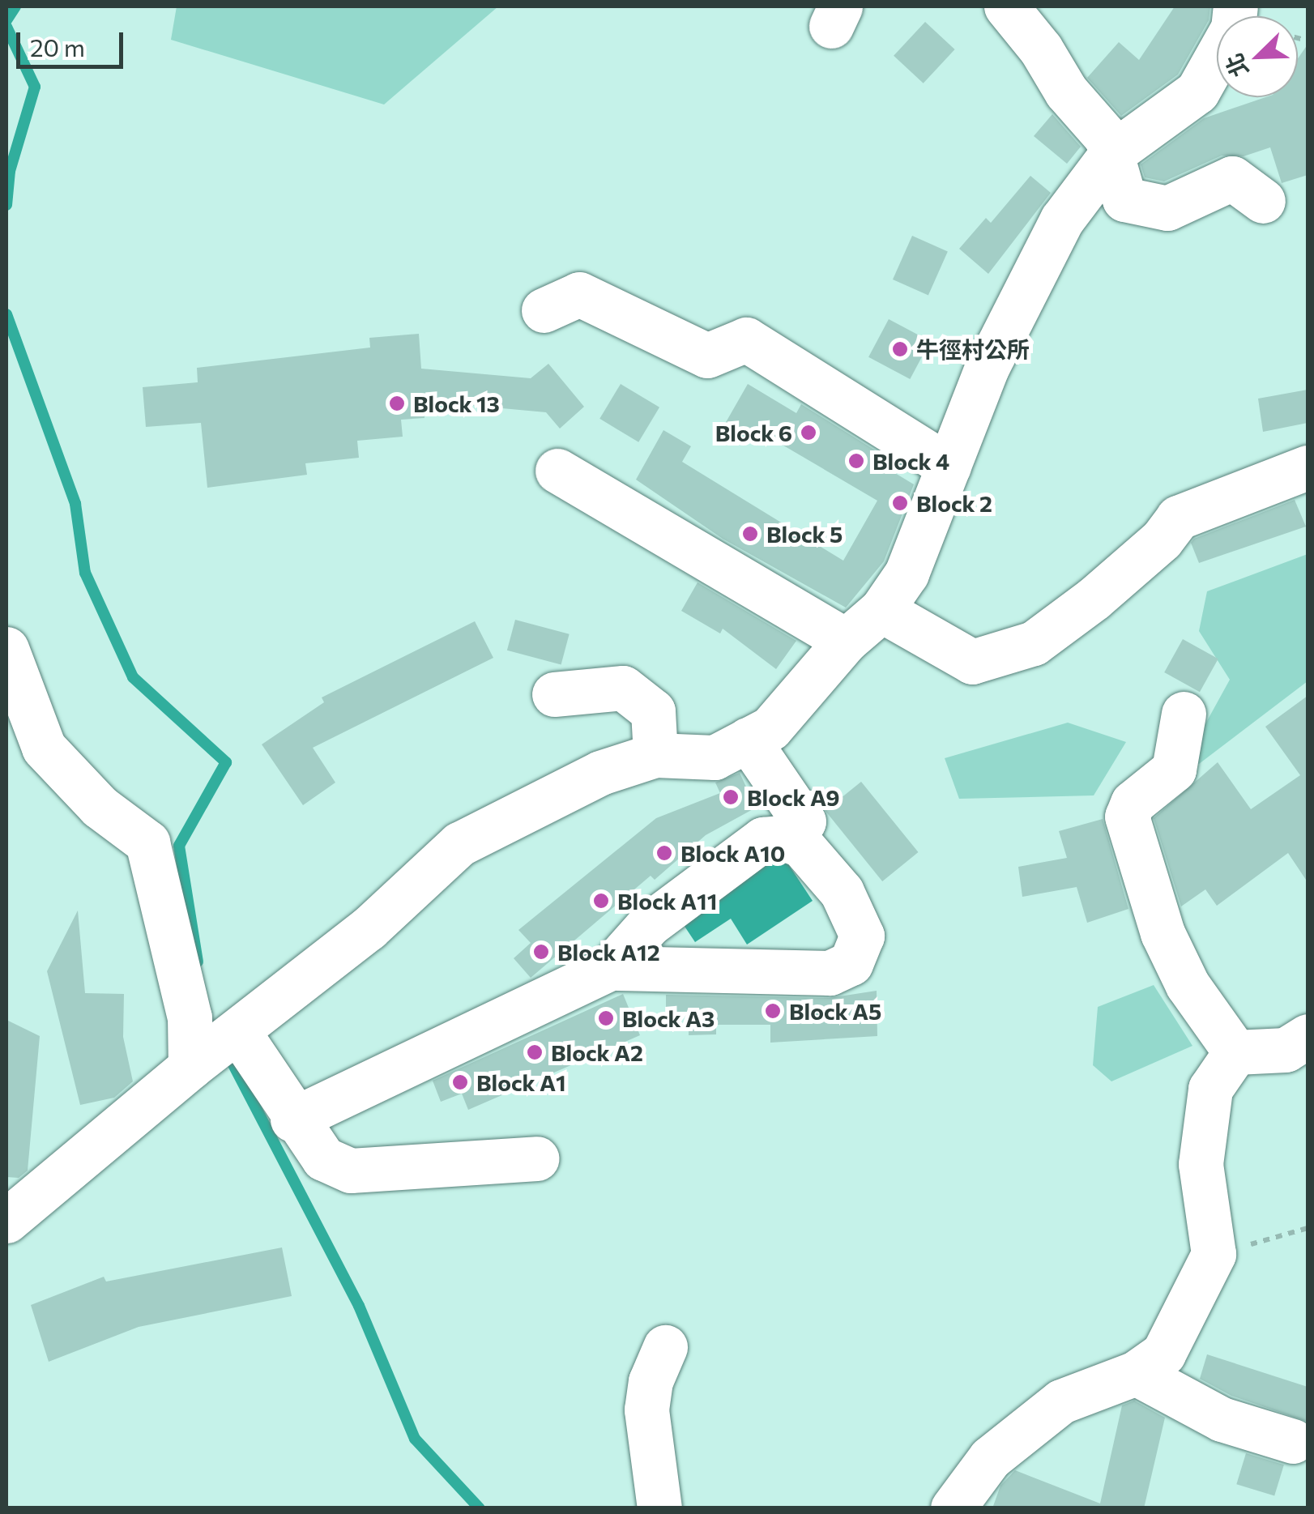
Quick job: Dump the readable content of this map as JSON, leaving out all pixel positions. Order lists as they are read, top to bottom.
{
  "places": [
    "牛徑村公所",
    "Block 13",
    "Block 6",
    "Block 4",
    "Block 2",
    "Block 5",
    "Block A9",
    "Block A10",
    "Block A11",
    "Block A12",
    "Block A5",
    "Block A3",
    "Block A2",
    "Block A1"
  ],
  "scale_bar": "20 m",
  "north": "bottom left"
}
